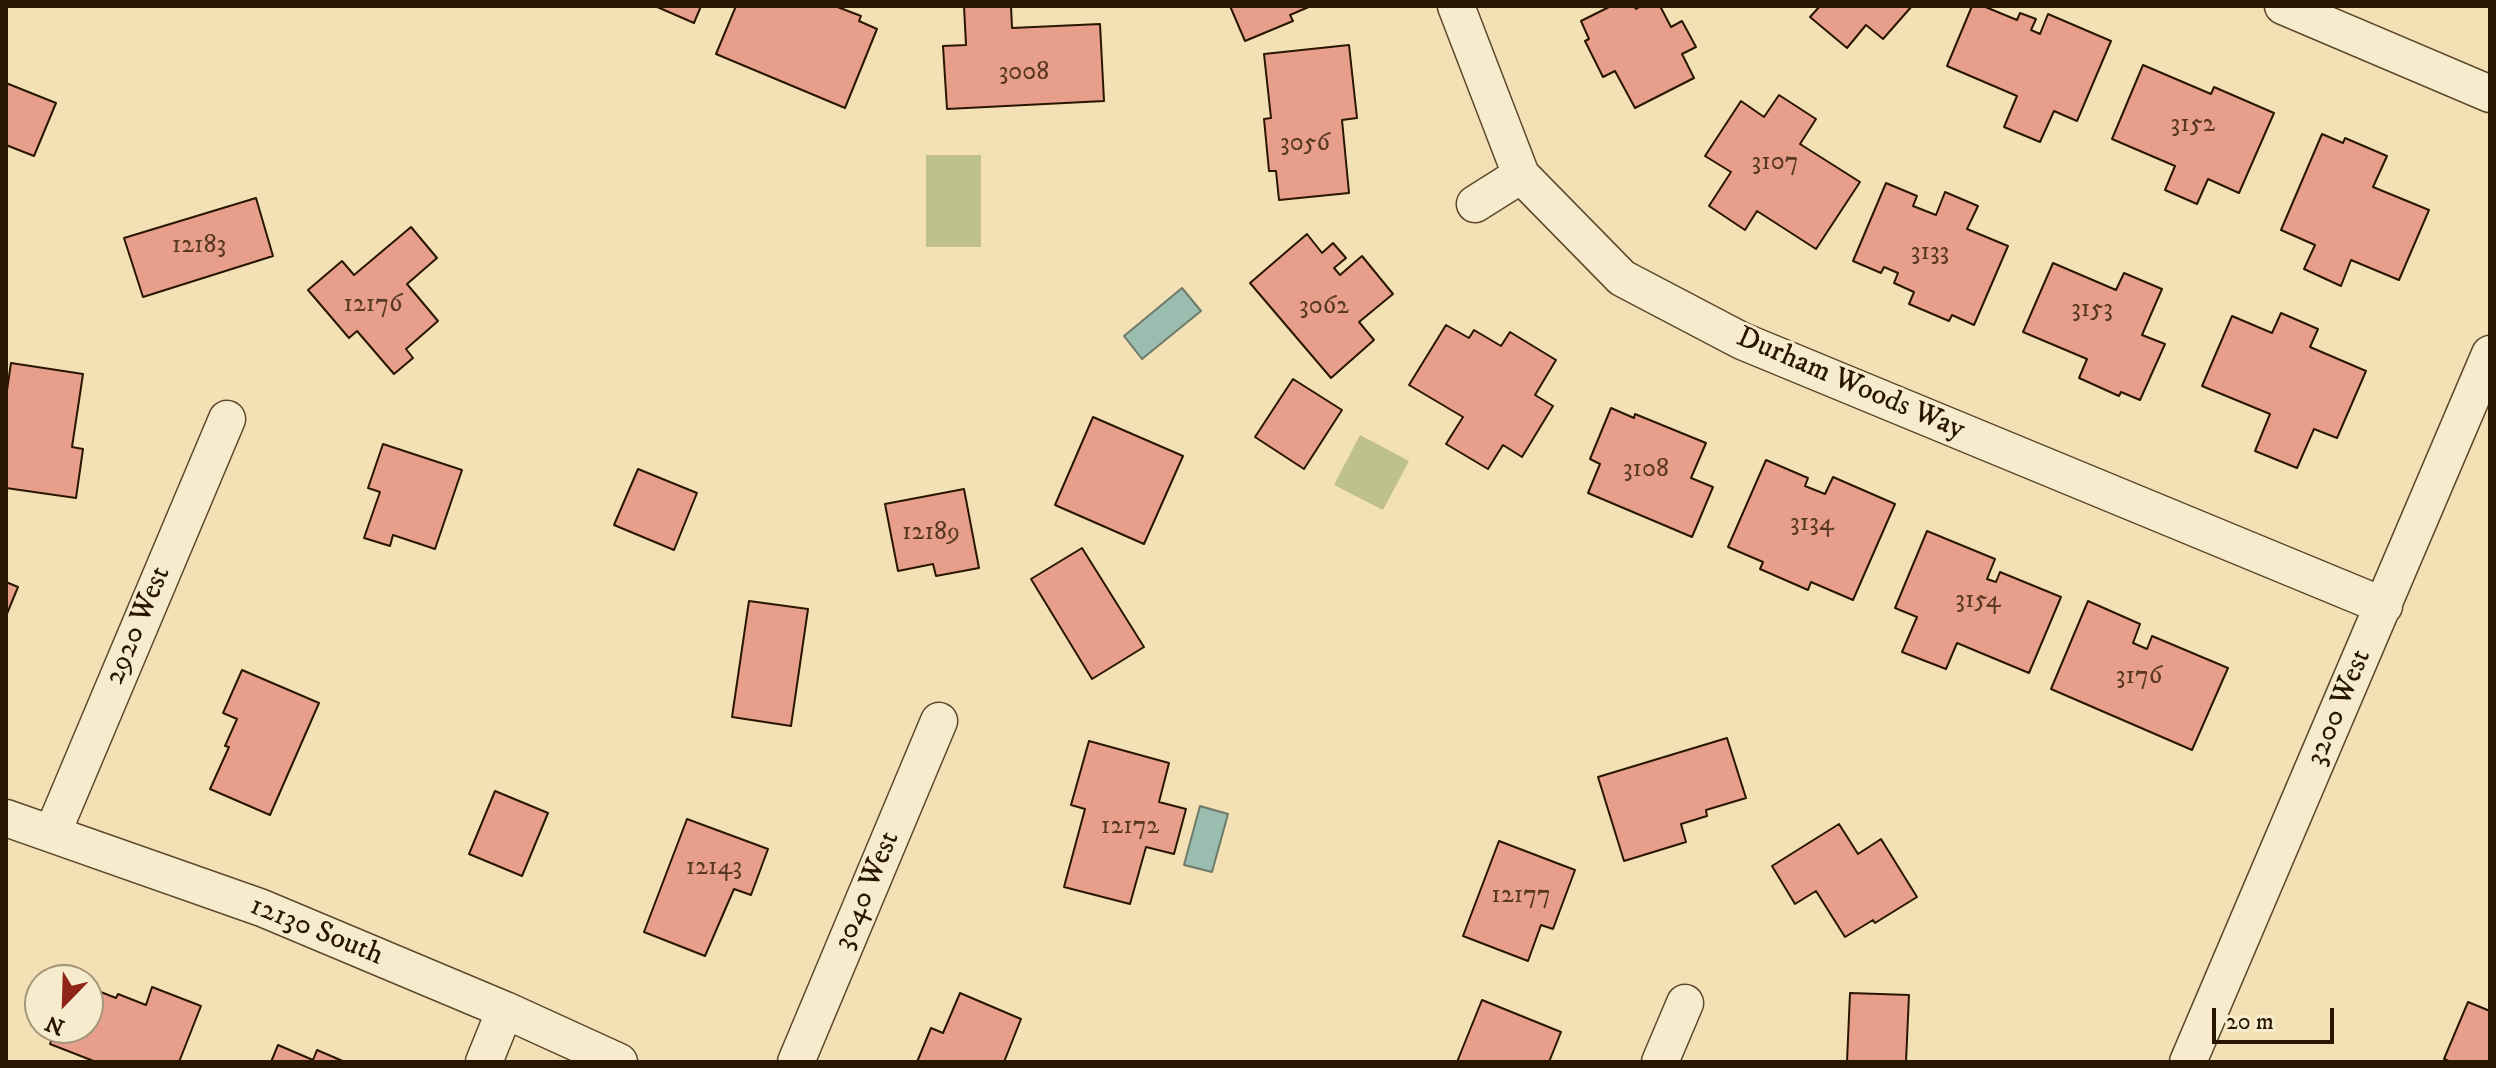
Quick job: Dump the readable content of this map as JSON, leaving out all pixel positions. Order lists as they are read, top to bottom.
{
  "streets": {
    "street": [
      "Durham Woods Way",
      "2920 West",
      "3200 West",
      "3040 West",
      "12130 South"
    ]
  },
  "crossings": [
    ["Durham Woods Way", "3200 West"],
    ["2920 West", "12130 South"]
  ],
  "house_numbers": [
    "3008",
    "3152",
    "3056",
    "3107",
    "12183",
    "3133",
    "12176",
    "3062",
    "3153",
    "3108",
    "3134",
    "12189",
    "3154",
    "3176",
    "12172",
    "12143",
    "12177"
  ],
  "scale_bar": "20 m",
  "north": "bottom left"
}
